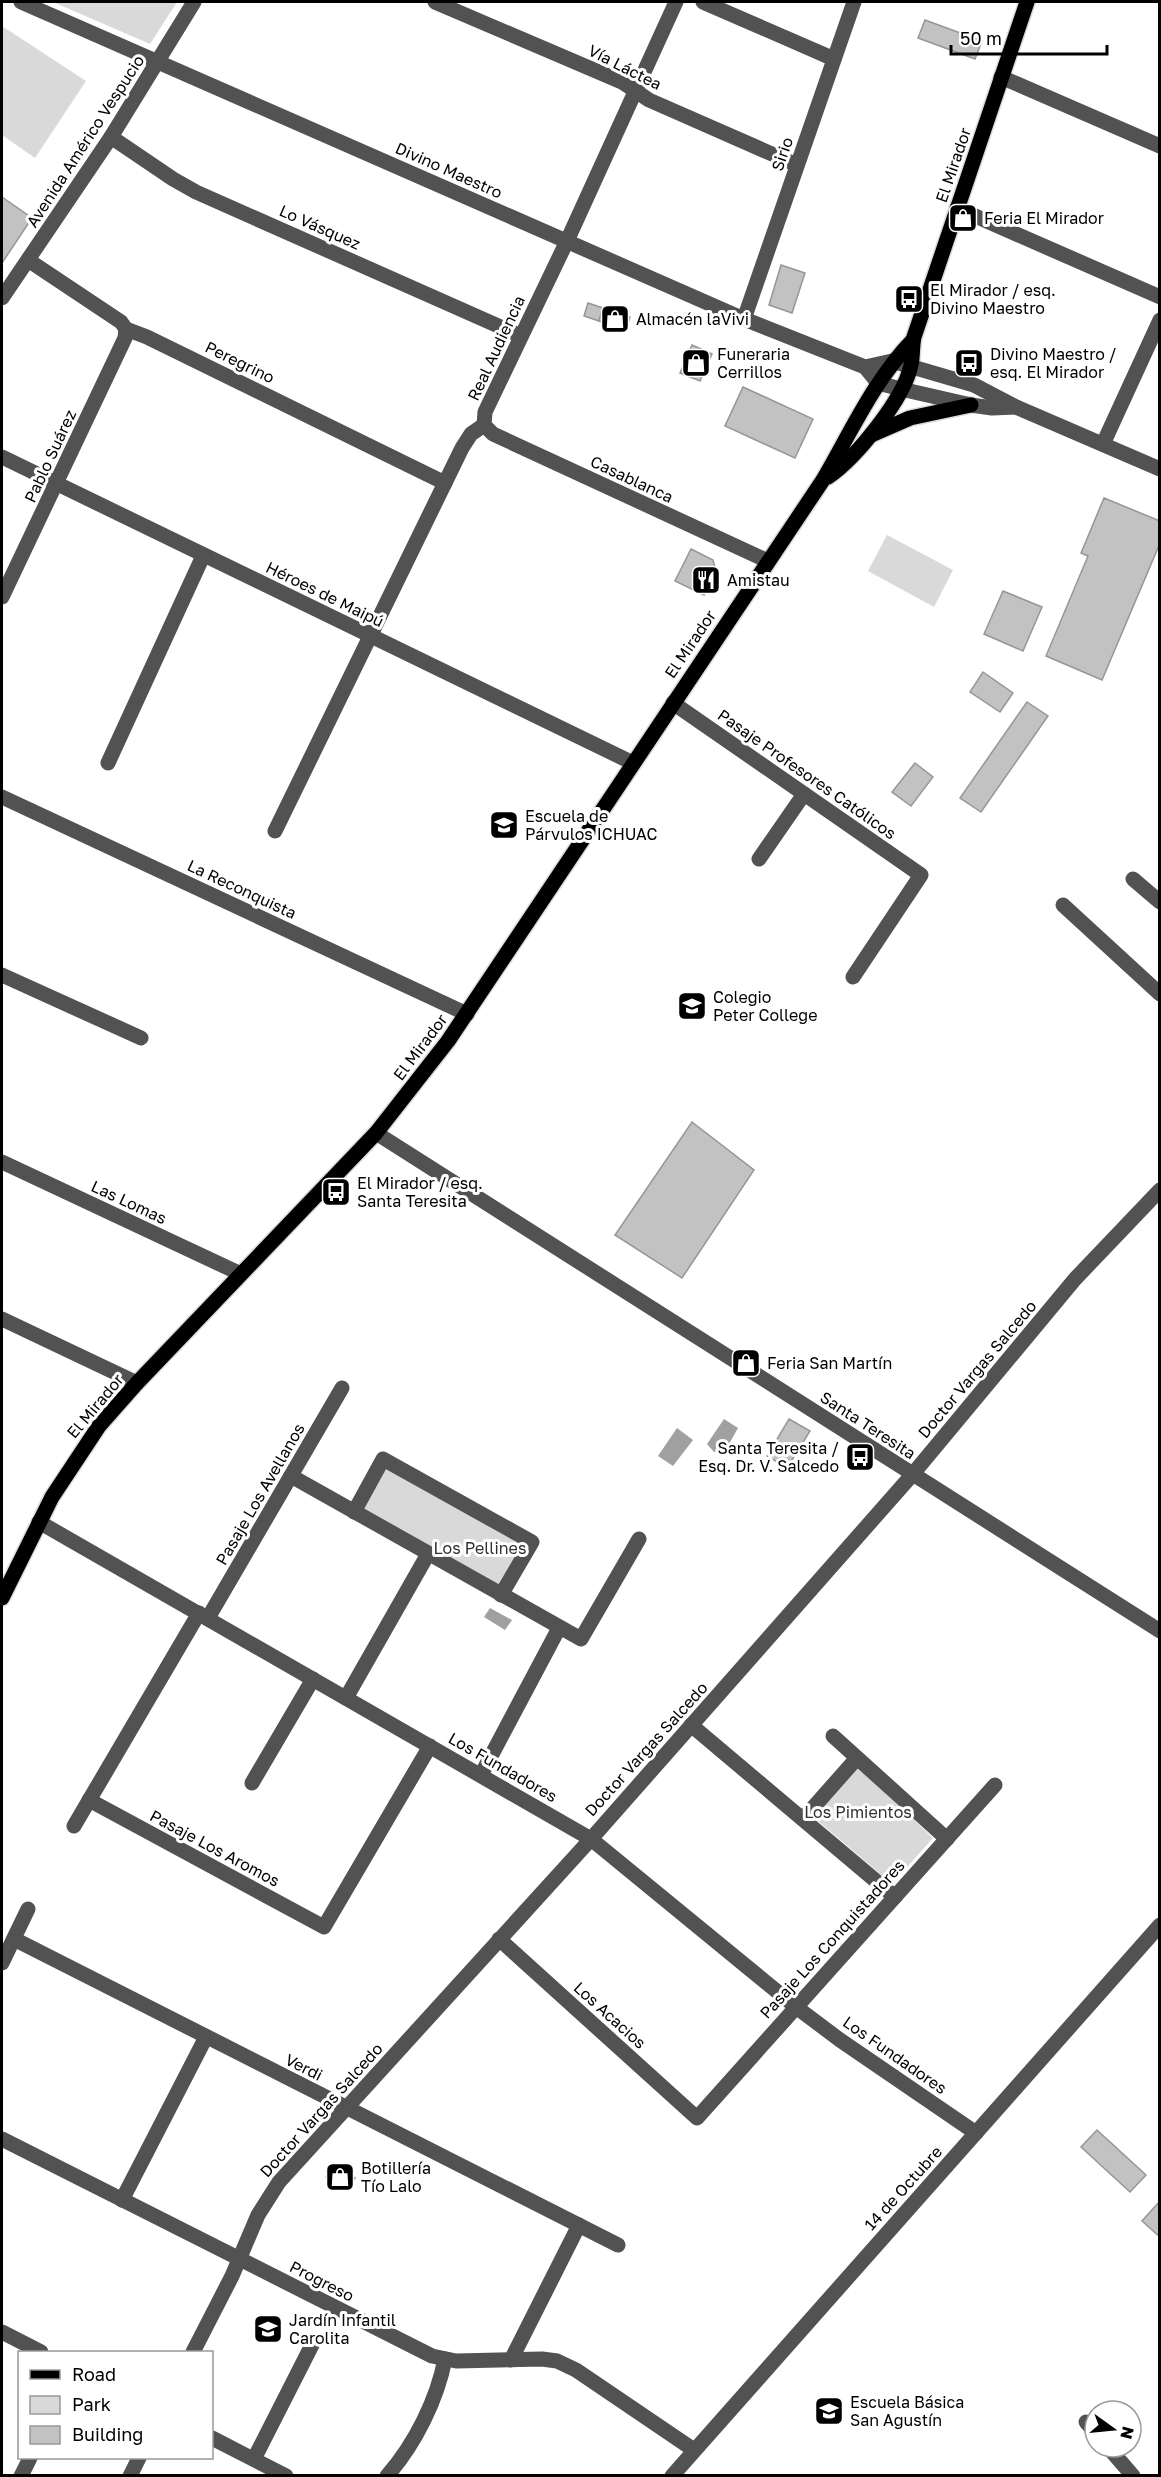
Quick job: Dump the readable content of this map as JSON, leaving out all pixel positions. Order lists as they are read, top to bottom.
{
  "streets": {
    "main road": ["El Mirador"],
    "street": [
      "Vía Láctea",
      "Avenida Américo Vespucio",
      "Sirio",
      "Divino Maestro",
      "Lo Vásquez",
      "Real Audiencia",
      "Peregrino",
      "Pablo Suárez",
      "Casablanca",
      "Héroes de Maipú",
      "Pasaje Profesores Católicos",
      "La Reconquista",
      "Las Lomas",
      "Doctor Vargas Salcedo",
      "Santa Teresita",
      "Pasaje Los Avellanos",
      "Los Fundadores",
      "Pasaje Los Aromos",
      "Pasaje Los Conquistadores",
      "Los Acacios",
      "Verdi",
      "14 de Octubre",
      "Progreso"
    ]
  },
  "crossings": [
    ["Vía Láctea", "Sirio"],
    ["Vía Láctea", "Real Audiencia"],
    ["Avenida Américo Vespucio", "Divino Maestro"],
    ["Avenida Américo Vespucio", "Lo Vásquez"],
    ["Avenida Américo Vespucio", "Peregrino"],
    ["Sirio", "Divino Maestro"],
    ["El Mirador", "Divino Maestro"],
    ["El Mirador", "Casablanca"],
    ["El Mirador", "Héroes de Maipú"],
    ["El Mirador", "Pasaje Profesores Católicos"],
    ["El Mirador", "La Reconquista"],
    ["El Mirador", "Las Lomas"],
    ["El Mirador", "Santa Teresita"],
    ["El Mirador", "Los Fundadores"],
    ["Divino Maestro", "Real Audiencia"],
    ["Lo Vásquez", "Real Audiencia"],
    ["Real Audiencia", "Peregrino"],
    ["Real Audiencia", "Casablanca"],
    ["Real Audiencia", "Héroes de Maipú"],
    ["Peregrino", "Pablo Suárez"],
    ["Pablo Suárez", "Héroes de Maipú"],
    ["Doctor Vargas Salcedo", "Santa Teresita"],
    ["Doctor Vargas Salcedo", "Los Fundadores"],
    ["Doctor Vargas Salcedo", "Los Acacios"],
    ["Doctor Vargas Salcedo", "Verdi"],
    ["Doctor Vargas Salcedo", "Progreso"],
    ["Pasaje Los Avellanos", "Los Fundadores"],
    ["Pasaje Los Avellanos", "Pasaje Los Aromos"],
    ["Los Fundadores", "Pasaje Los Aromos"],
    ["Los Fundadores", "Pasaje Los Conquistadores"],
    ["Los Fundadores", "14 de Octubre"],
    ["Pasaje Los Conquistadores", "Los Acacios"],
    ["14 de Octubre", "Progreso"]
  ],
  "parks": ["Los Pellines", "Los Pimientos"],
  "places": {
    "shop": [
      "Feria El Mirador",
      "Almacén laVivi",
      "Funeraria Cerrillos",
      "Feria San Martín",
      "Botillería Tío Lalo"
    ],
    "bus stop": [
      "El Mirador / esq. Divino Maestro",
      "Divino Maestro / esq. El Mirador",
      "El Mirador / esq. Santa Teresita",
      "Santa Teresita / Esq. Dr. V. Salcedo"
    ],
    "restaurant": ["Amistau"],
    "school or university": [
      "Escuela de Párvulos ICHUAC",
      "Colegio Peter College",
      "Jardín Infantil Carolita",
      "Escuela Básica San Agustín"
    ]
  },
  "legend": ["Road", "Park", "Building"],
  "scale_bar": "50 m",
  "north": "right"
}
